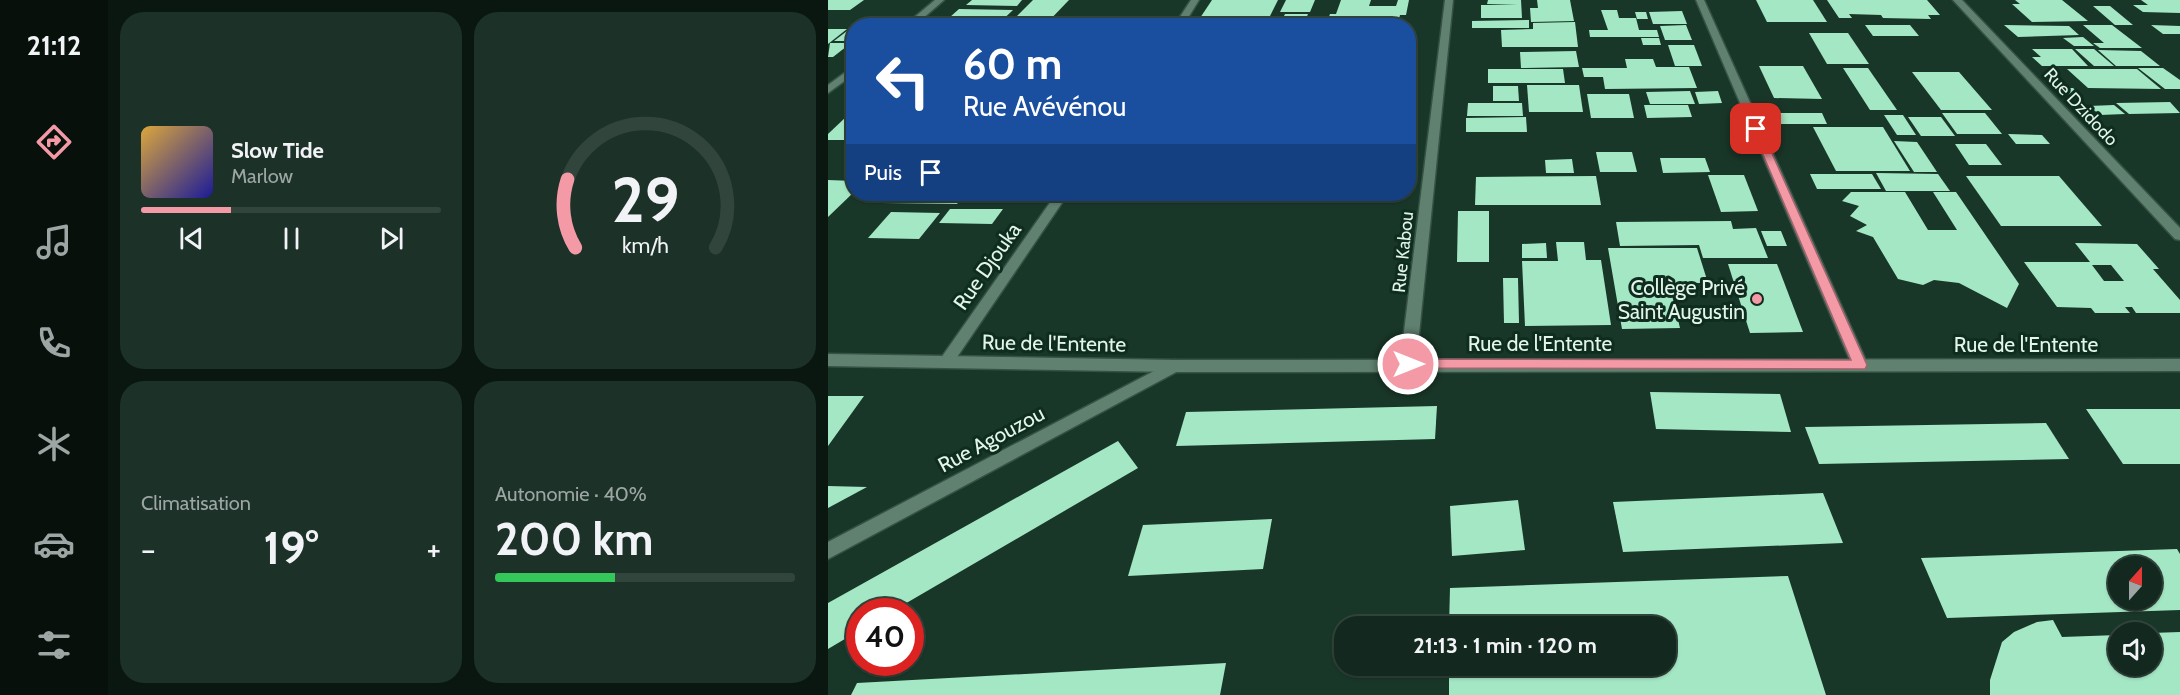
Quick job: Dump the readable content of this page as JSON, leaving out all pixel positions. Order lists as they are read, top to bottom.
{
  "streets": {
    "street": [
      "Rue Dzidodo",
      "Rue Kabou",
      "Rue Djouka",
      "Rue de l'Entente",
      "Rue Agouzou"
    ]
  },
  "crossings": [
    ["Rue Kabou", "Rue de l'Entente"],
    ["Rue Djouka", "Rue de l'Entente"],
    ["Rue de l'Entente", "Rue Agouzou"]
  ],
  "places": ["Collège Privé Saint Augustin"],
  "north": "top",
  "page": {
    "tabs": "21:12",
    "turn": ["60 m", "Rue Avévénou"],
    "song": ["Slow Tide", "Marlow"],
    "then": "Puis",
    "tile": [
      "Climatisation",
      ["Autonomie · 40%", "200 km"]
    ],
    "heat": ["−", "19°", "+"],
    "limit": "40",
    "trip": "21:13 · 1 min · 120 m",
    "gauge": ["29", "km/h"]
  }
}
